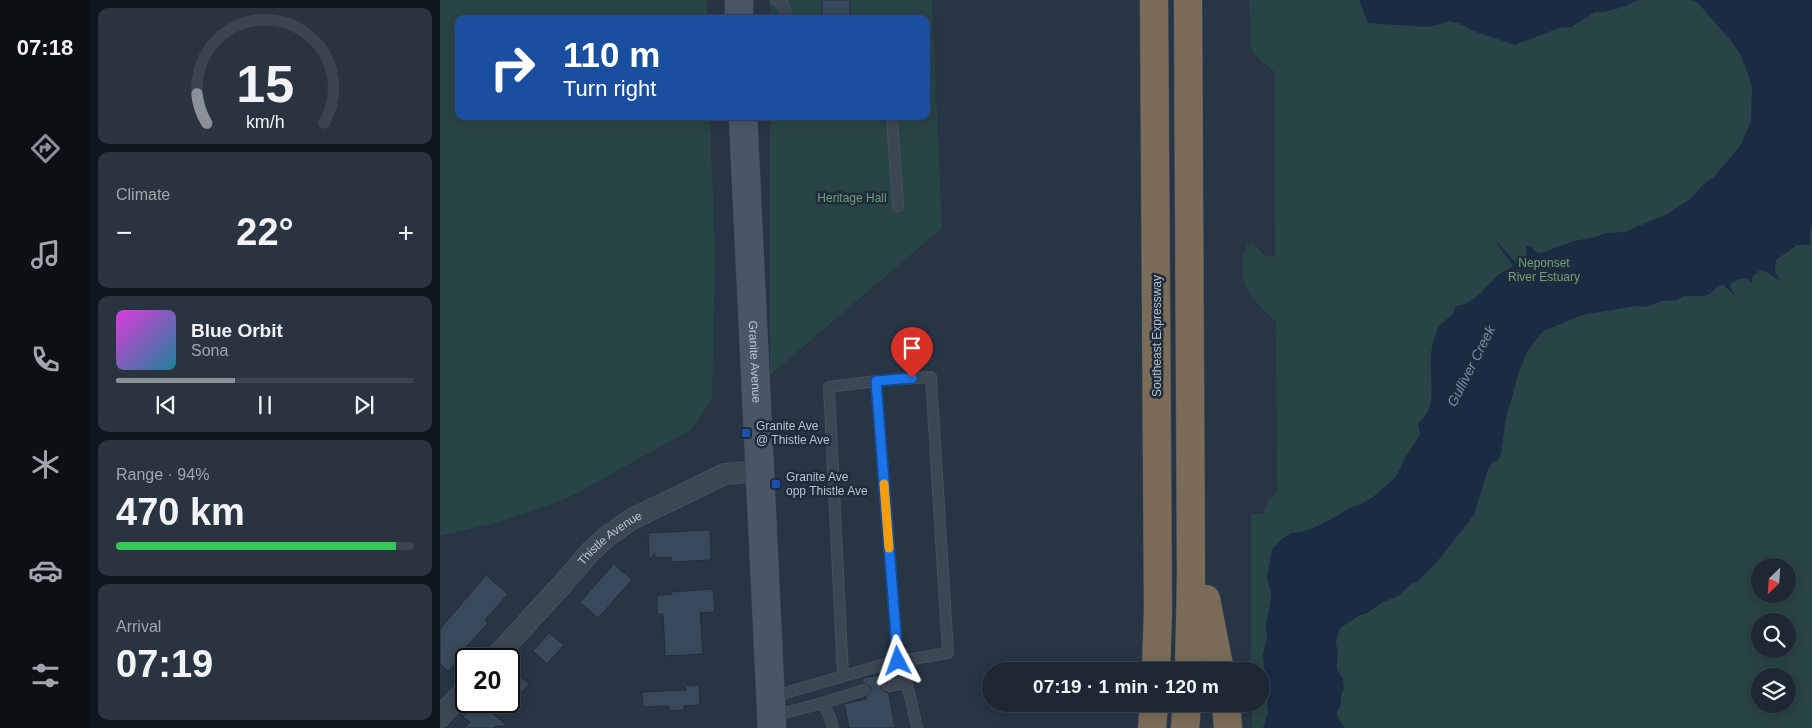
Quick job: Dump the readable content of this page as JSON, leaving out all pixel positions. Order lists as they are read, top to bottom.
{
  "streets": {
    "highway": ["Southeast Expressway"],
    "main road": ["Granite Avenue"],
    "street": ["Thistle Avenue"]
  },
  "crossings": [
    ["Granite Avenue", "Thistle Avenue"]
  ],
  "water": ["Gulliver Creek"],
  "parks": ["Heritage Hall", "Neponset River Estuary"],
  "places": {
    "transit": ["Granite Ave @ Thistle Ave", "Granite Ave opp Thistle Ave"]
  },
  "north": "bottom left",
  "page": {
    "tabs": "07:18",
    "turn": ["110 m", "Turn right"],
    "tile": [
      "Climate",
      ["Range · 94%", "470 km"],
      ["Arrival", "07:19"]
    ],
    "heat": ["−", "22°", "+"],
    "song": ["Blue Orbit", "Sona"],
    "limit": "20",
    "trip": "07:19 · 1 min · 120 m",
    "gauge": ["15", "km/h"]
  }
}
